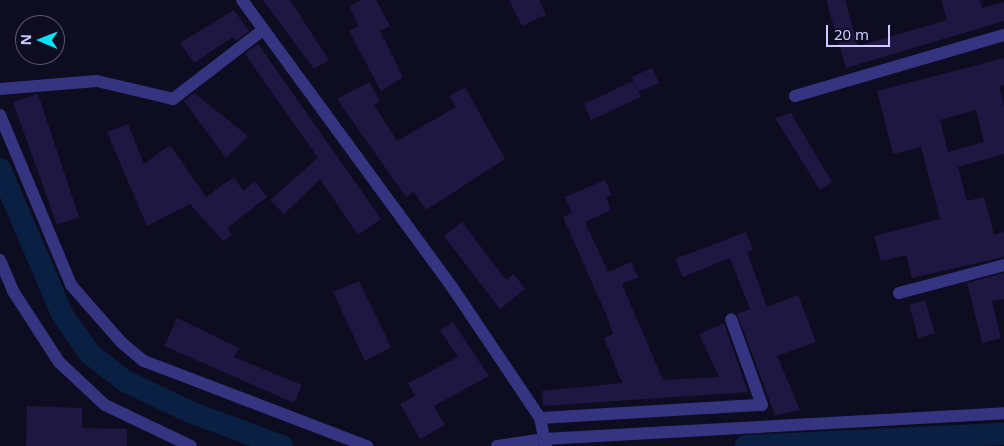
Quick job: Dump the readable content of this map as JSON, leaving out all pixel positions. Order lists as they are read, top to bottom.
{
  "scale_bar": "20 m",
  "north": "left"
}
